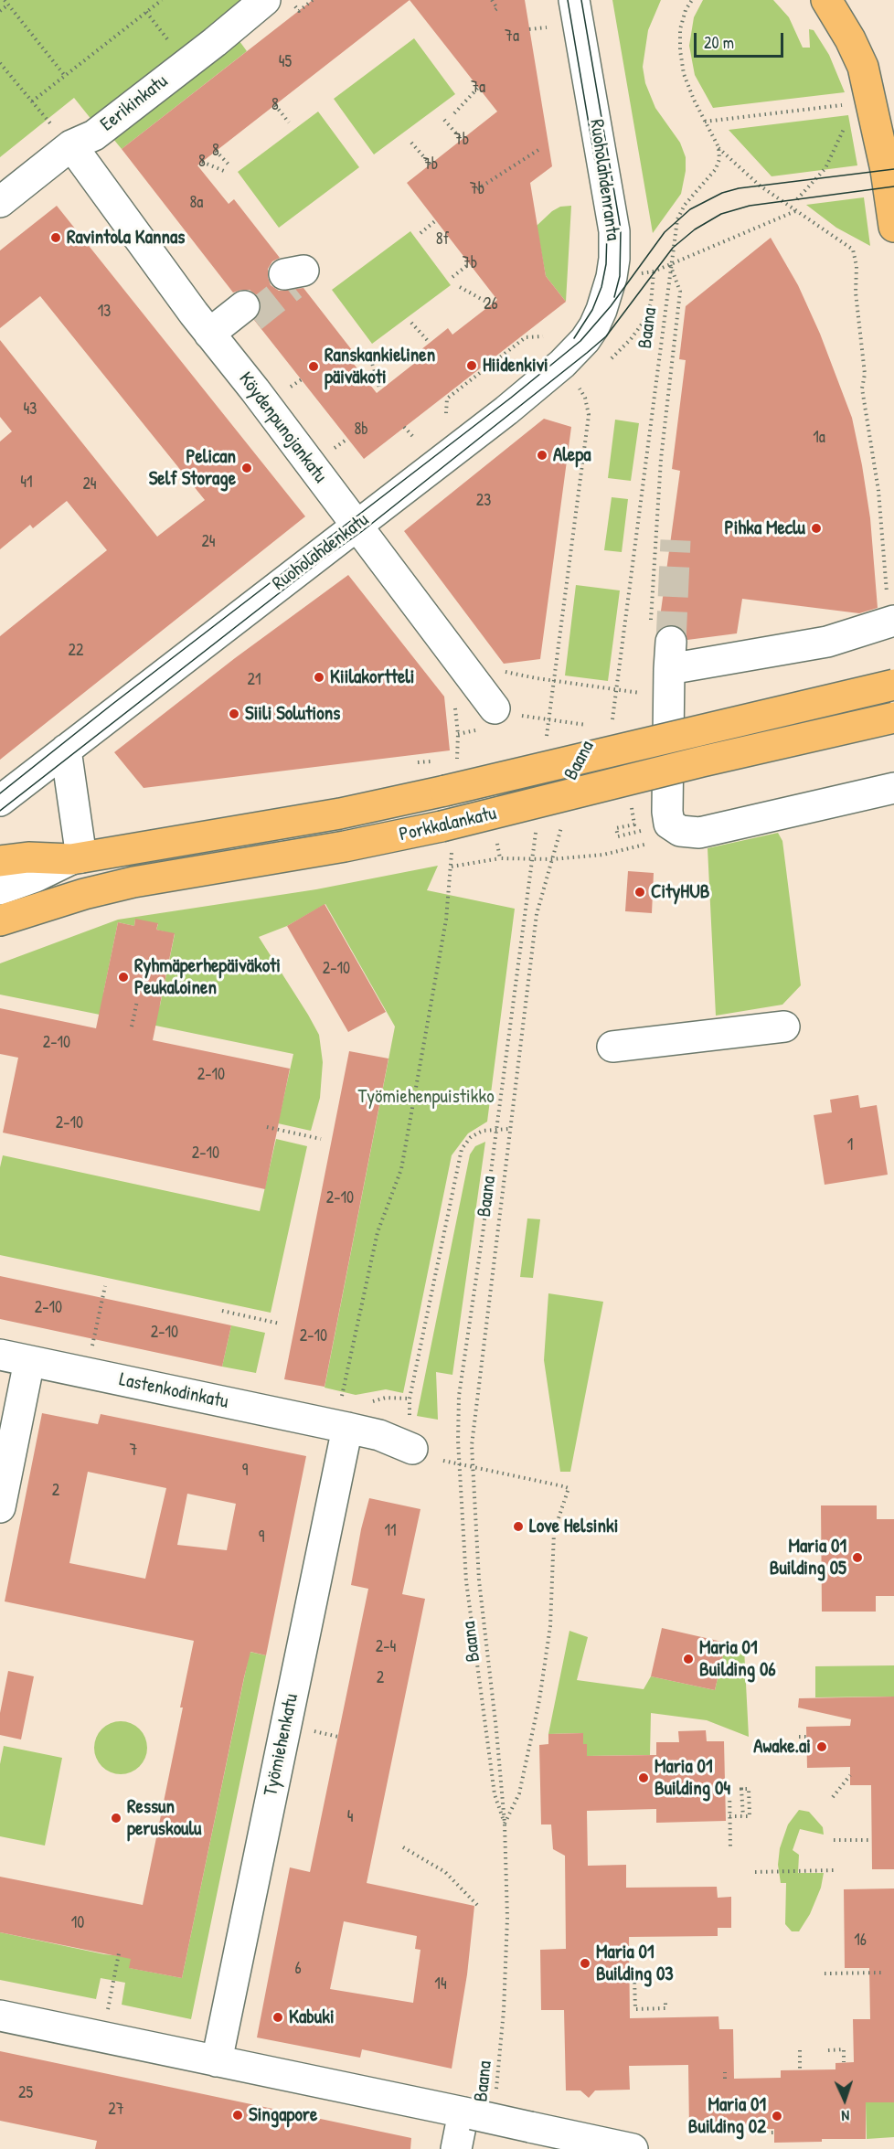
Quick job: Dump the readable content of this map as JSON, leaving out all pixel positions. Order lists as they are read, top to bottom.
{
  "streets": {
    "main road": ["Porkkalankatu"],
    "street": [
      "Eerikinkatu",
      "Ruoholahdenranta",
      "Köydenpunojankatu",
      "Ruoholahdenkatu",
      "Lastenkodinkatu",
      "Työmiehenkatu"
    ],
    "path": ["Baana"]
  },
  "crossings": [
    ["Eerikinkatu", "Köydenpunojankatu"],
    ["Ruoholahdenranta", "Ruoholahdenkatu"],
    ["Köydenpunojankatu", "Ruoholahdenkatu"],
    ["Lastenkodinkatu", "Työmiehenkatu"]
  ],
  "parks": ["Työmiehenpuistikko"],
  "places": [
    "Ravintola Kannas",
    "Hiidenkivi",
    "Ranskankielinen päiväkoti",
    "Alepa",
    "Pelican Self Storage",
    "Pihka Meclu",
    "Kiilakortteli",
    "Siili Solutions",
    "CityHUB",
    "Ryhmäperhepäiväkoti Peukaloinen",
    "Love Helsinki",
    "Maria 01 Building 05",
    "Maria 01 Building 06",
    "Awake.ai",
    "Maria 01 Building 04",
    "Ressun peruskoulu",
    "Maria 01 Building 03",
    "Kabuki",
    "Singapore",
    "Maria 01 Building 02"
  ],
  "house_numbers": [
    "7a",
    "45",
    "7a",
    "8",
    "7b",
    "8",
    "8",
    "7b",
    "7b",
    "8a",
    "8f",
    "7b",
    "26",
    "13",
    "43",
    "8b",
    "1a",
    "41",
    "24",
    "23",
    "24",
    "22",
    "21",
    "2-10",
    "2-10",
    "2-10",
    "2-10",
    "1",
    "2-10",
    "2-10",
    "2-10",
    "2-10",
    "2-10",
    "7",
    "9",
    "2",
    "11",
    "9",
    "2-4",
    "2",
    "4",
    "10",
    "16",
    "6",
    "14",
    "25",
    "27"
  ],
  "scale_bar": "20 m",
  "north": "bottom"
}
